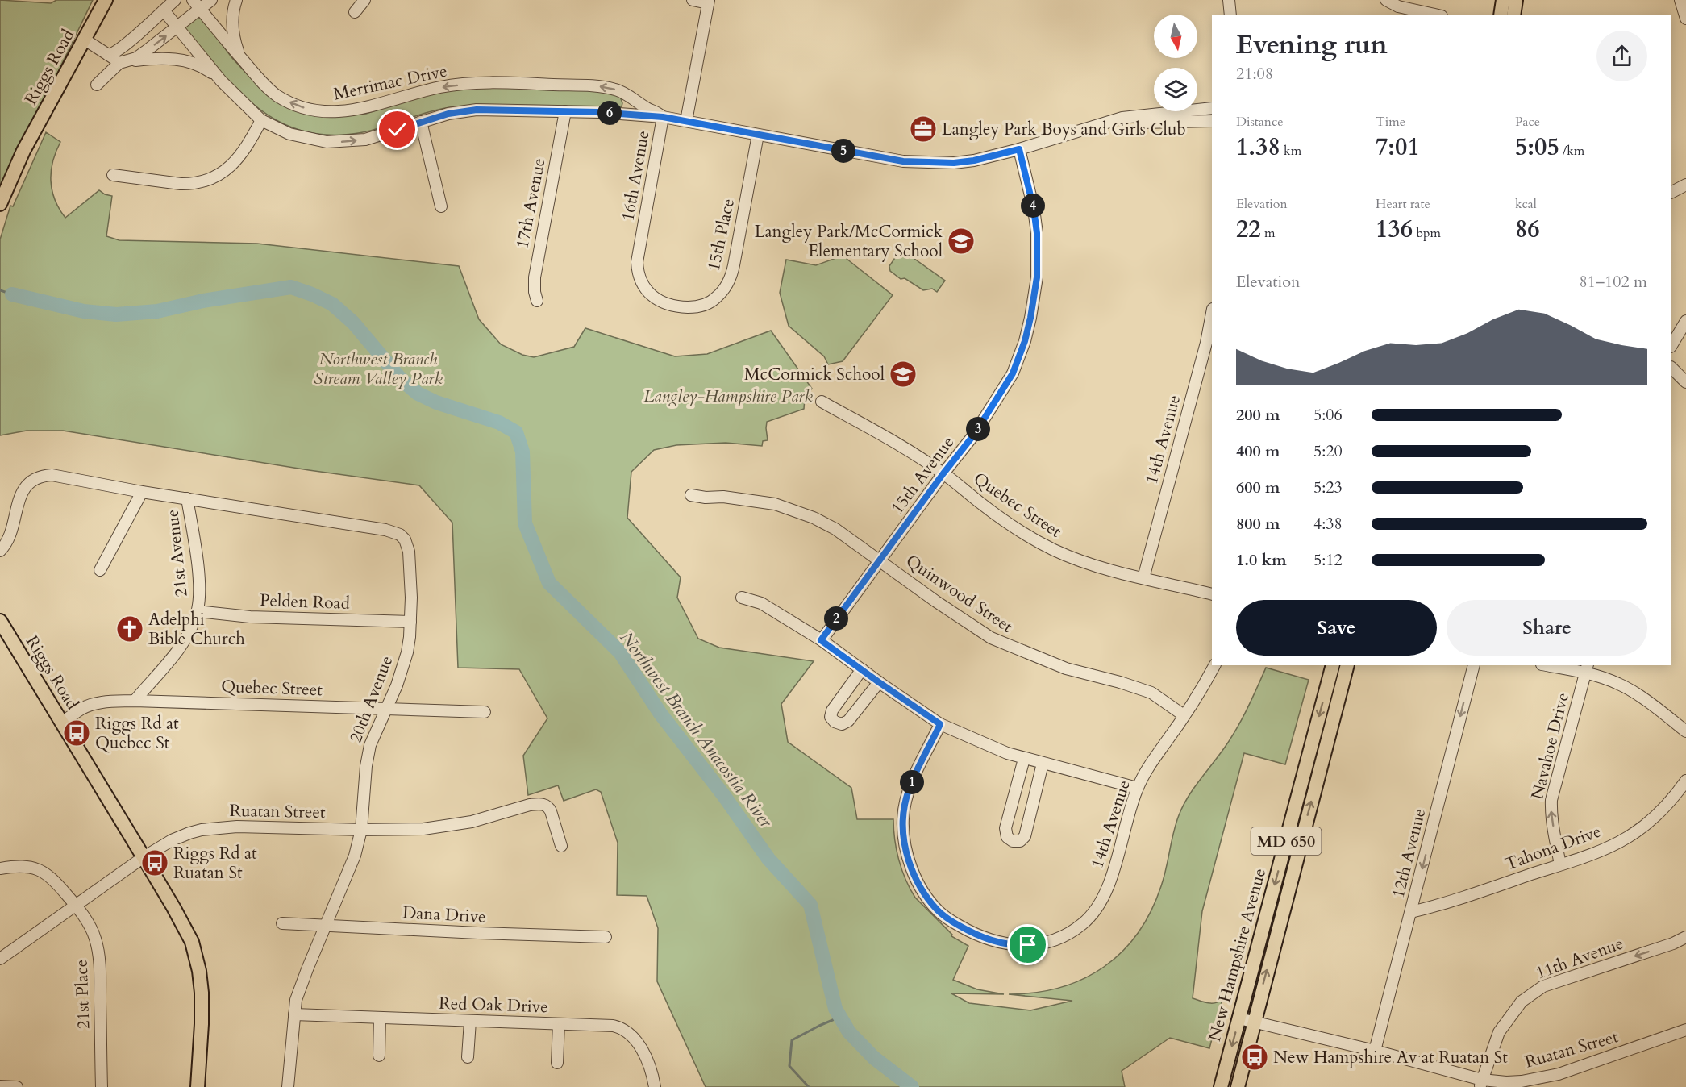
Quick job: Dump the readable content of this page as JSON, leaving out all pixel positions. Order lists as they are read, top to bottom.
{
  "streets": {
    "main road": ["Riggs Road", "MD 650", "New Hampshire Avenue"],
    "street": [
      "Merrimac Drive",
      "16th Avenue",
      "17th Avenue",
      "15th Place",
      "14th Avenue",
      "15th Avenue",
      "Quebec Street",
      "21st Avenue",
      "Quinwood Street",
      "Pelden Road",
      "20th Avenue",
      "Navahoe Drive",
      "Ruatan Street",
      "Tahona Drive",
      "12th Avenue",
      "Dana Drive",
      "11th Avenue",
      "21st Place",
      "Red Oak Drive"
    ]
  },
  "crossings": [
    ["Riggs Road", "Quebec Street"],
    ["Riggs Road", "Ruatan Street"],
    ["Merrimac Drive", "16th Avenue"],
    ["Merrimac Drive", "17th Avenue"],
    ["Merrimac Drive", "15th Place"],
    ["Merrimac Drive", "15th Avenue"],
    ["16th Avenue", "15th Place"],
    ["14th Avenue", "Quebec Street"],
    ["14th Avenue", "Quinwood Street"],
    ["15th Avenue", "Quebec Street"],
    ["15th Avenue", "Quinwood Street"],
    ["Quebec Street", "21st Avenue"],
    ["Quebec Street", "20th Avenue"],
    ["21st Avenue", "Pelden Road"],
    ["21st Avenue", "20th Avenue"],
    ["Pelden Road", "20th Avenue"],
    ["20th Avenue", "Ruatan Street"],
    ["20th Avenue", "Dana Drive"],
    ["20th Avenue", "Red Oak Drive"],
    ["Navahoe Drive", "Tahona Drive"],
    ["Ruatan Street", "12th Avenue"],
    ["Ruatan Street", "New Hampshire Avenue"],
    ["Ruatan Street", "11th Avenue"],
    ["Ruatan Street", "21st Place"],
    ["Tahona Drive", "12th Avenue"]
  ],
  "one_way": ["Navahoe Drive", "12th Avenue", "11th Avenue"],
  "water": ["Northwest Branch Anacostia River"],
  "parks": ["Northwest Branch Stream Valley Park", "Langley-Hampshire Park"],
  "places": {
    "office": ["Langley Park Boys and Girls Club"],
    "school or university": ["Langley Park/McCormick Elementary School", "McCormick School"],
    "church": ["Adelphi Bible Church"],
    "bus stop": ["Riggs Rd at Quebec St", "Riggs Rd at Ruatan St", "New Hampshire Av at Ruatan St"]
  },
  "north": "bottom",
  "page": {
    "heading": ["Evening run", "21:08"],
    "stats": [
      ["Distance", "1.38 km"],
      ["Time", "7:01"],
      ["Pace", "5:05 /km"],
      ["Elevation", "22 m"],
      ["Heart rate", "136 bpm"],
      ["kcal", "86"]
    ],
    "pins": [
      "6",
      "5",
      "4",
      "3",
      "2",
      "1"
    ],
    "chart": ["Elevation", "81–102 m"],
    "list": [
      {
        "name": "200 m",
        "note": "5:06"
      },
      {
        "name": "400 m",
        "note": "5:20"
      },
      {
        "name": "600 m",
        "note": "5:23"
      },
      {
        "name": "800 m",
        "note": "4:38"
      },
      {
        "name": "1.0 km",
        "note": "5:12"
      }
    ],
    "buttons": ["Save", "Share"]
  }
}
